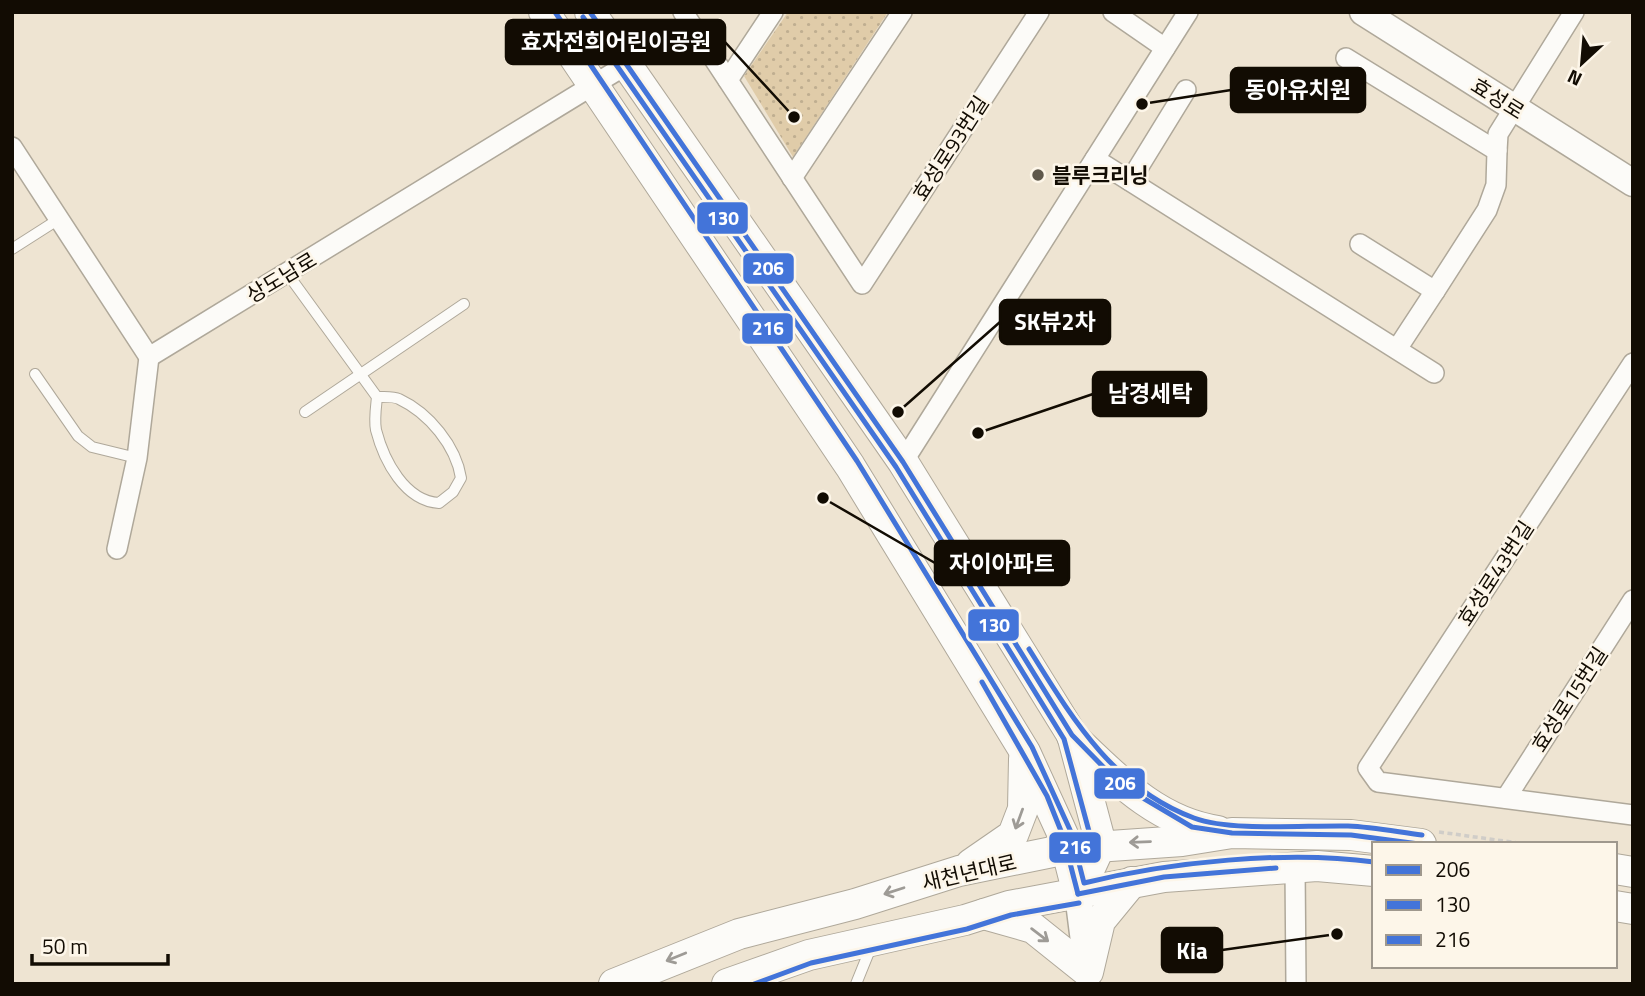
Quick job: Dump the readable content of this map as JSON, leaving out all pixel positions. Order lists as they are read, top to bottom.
{
  "streets": {
    "main road": ["새천년대로"],
    "street": [
      "효성로",
      "효성로93번길",
      "상도남로",
      "효성로43번길",
      "효성로15번길"
    ]
  },
  "crossings": [
    ["효성로43번길", "효성로15번길"]
  ],
  "places": [
    "동아유치원",
    "효자전희어린이공원",
    "블루크리닝",
    "SK뷰2차",
    "남경세탁",
    "자이아파트",
    "Kia"
  ],
  "lines": ["transit line 206", "transit line 216", "transit line 130"],
  "legend": ["206", "130", "216"],
  "scale_bar": "50 m",
  "north": "bottom left"
}
